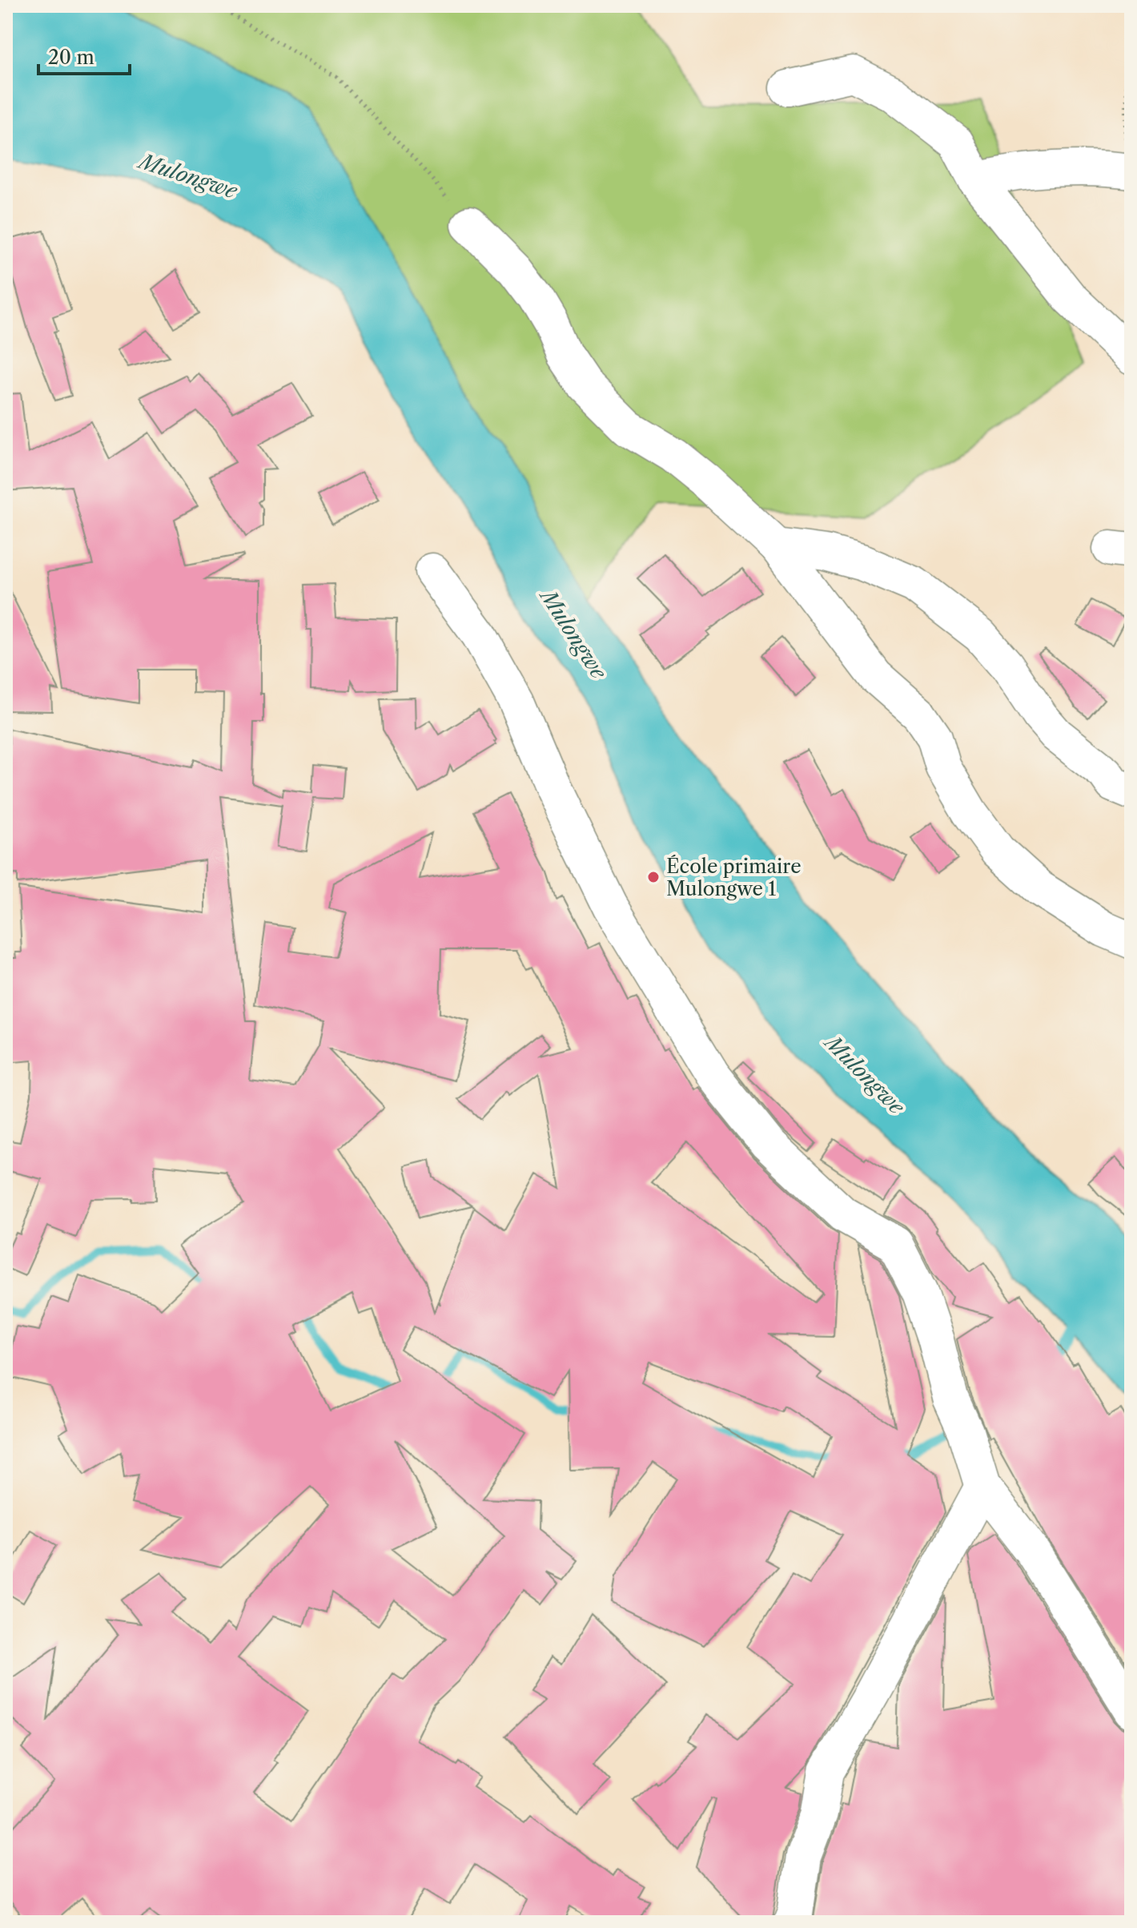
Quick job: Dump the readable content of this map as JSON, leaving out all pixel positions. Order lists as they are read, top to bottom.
{
  "water": ["Mulongwe"],
  "places": ["École primaire Mulongwe 1"],
  "scale_bar": "20 m"
}
